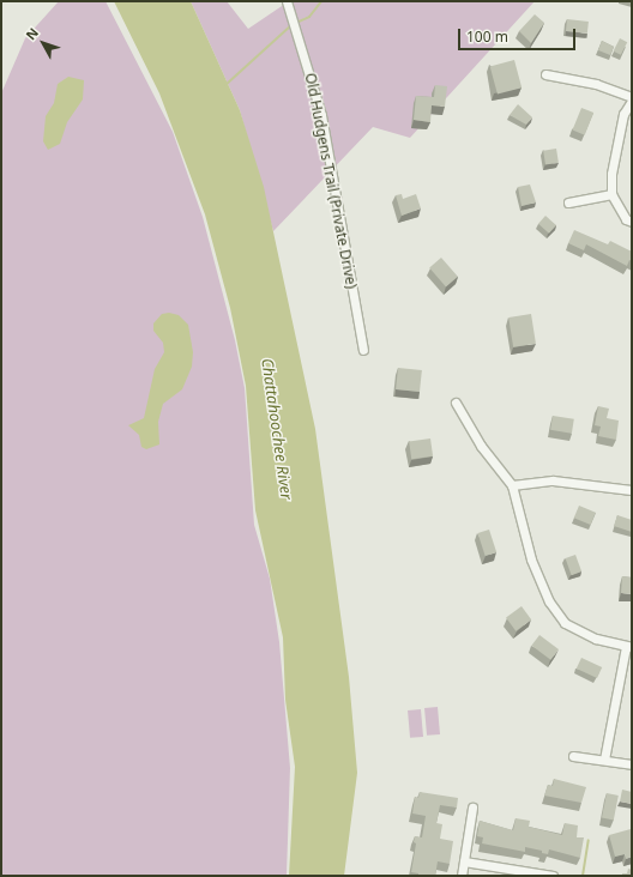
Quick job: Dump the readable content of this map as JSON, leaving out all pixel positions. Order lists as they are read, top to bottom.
{
  "streets": {
    "street": ["Old Hudgens Trail (Private Drive)"]
  },
  "water": ["Chattahoochee River"],
  "scale_bar": "100 m",
  "north": "top left"
}
